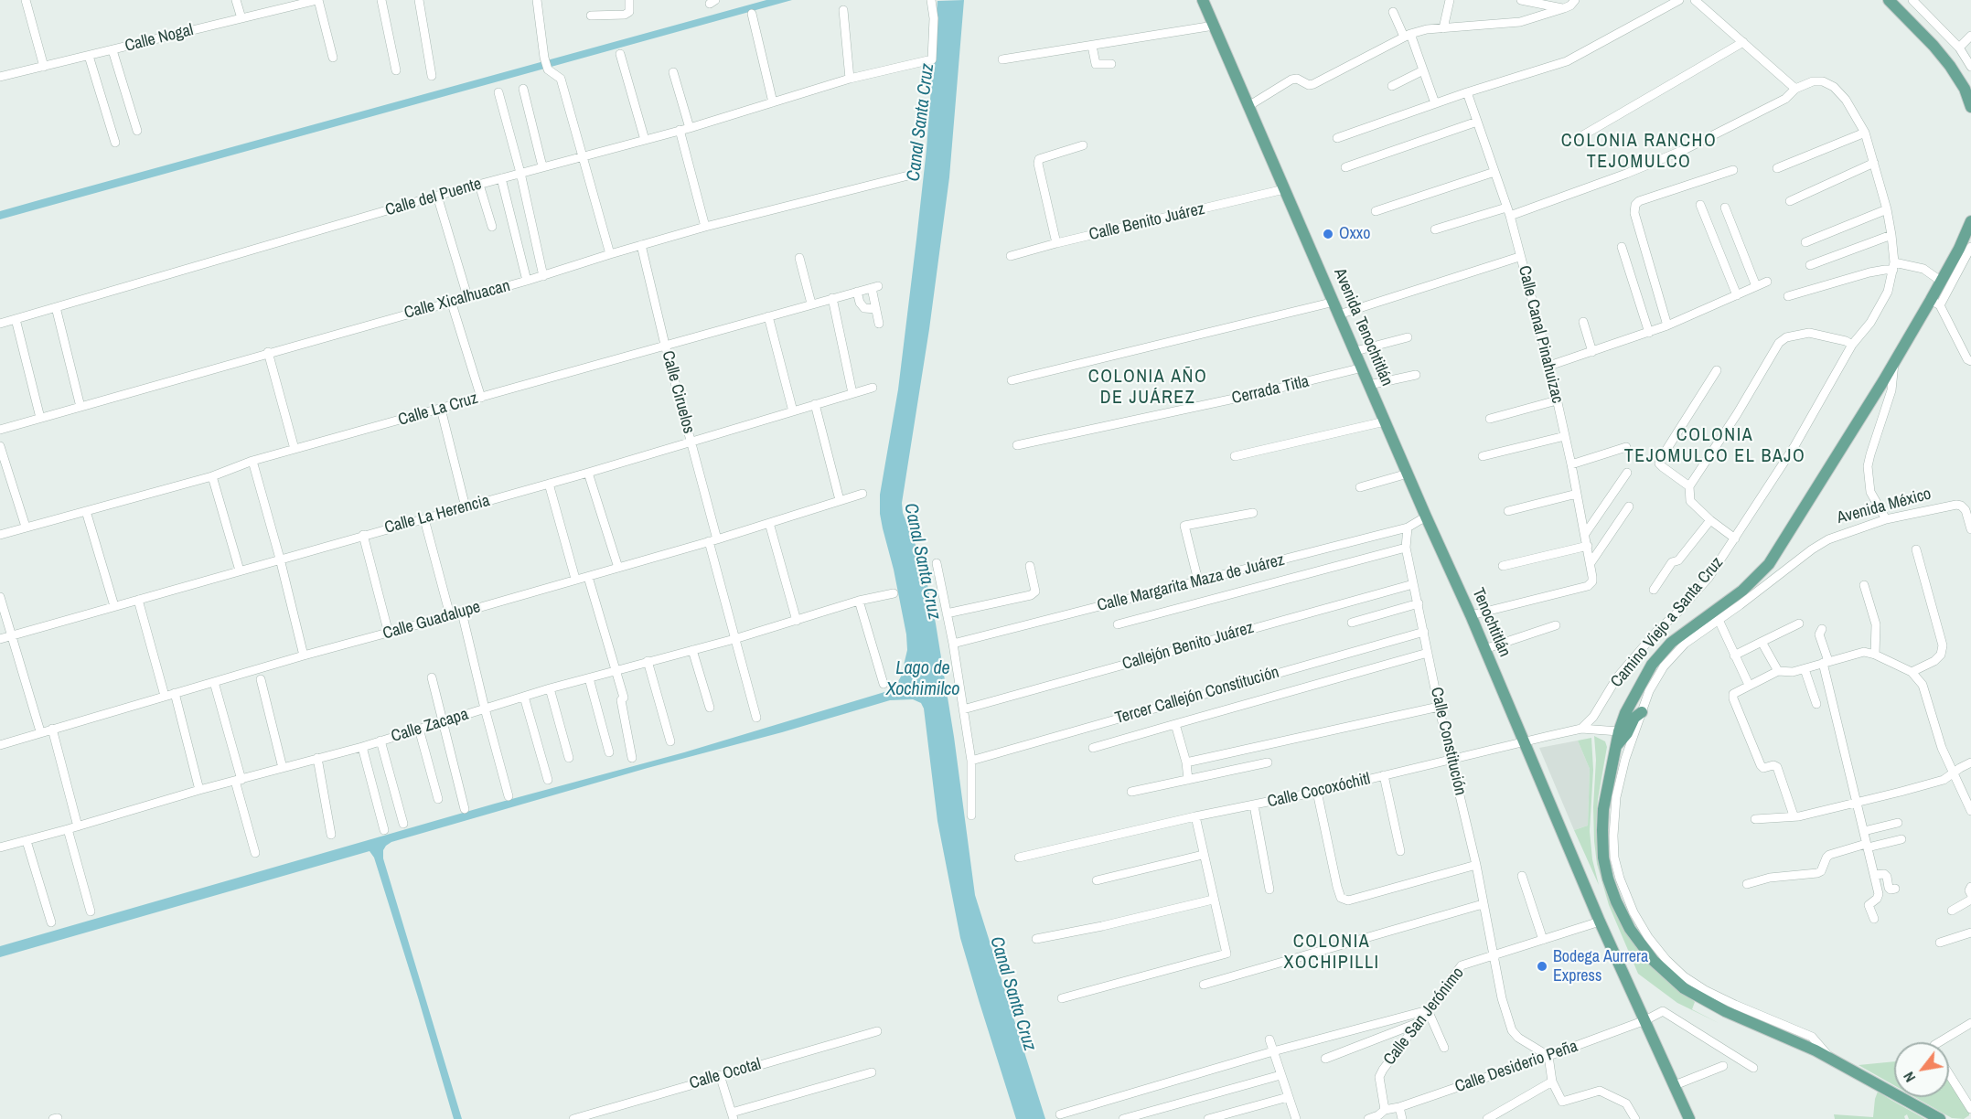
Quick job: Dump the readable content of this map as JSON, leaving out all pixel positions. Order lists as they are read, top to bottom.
{
  "streets": {
    "main road": ["Avenida Tenochtitlán", "Tenochtitlán"],
    "street": [
      "Calle Nogal",
      "Calle del Puente",
      "Calle Benito Juárez",
      "Calle Xicalhuacan",
      "Calle Canal Pinahuizac",
      "Cerrada Titla",
      "Calle Ciruelos",
      "Calle La Cruz",
      "Avenida México",
      "Calle La Herencia",
      "Calle Margarita Maza de Juárez",
      "Calle Guadalupe",
      "Camino Viejo a Santa Cruz",
      "Callejón Benito Juárez",
      "Tercer Callejón Constitución",
      "Calle Zacapa",
      "Calle Constitución",
      "Calle Cocoxóchitl",
      "Calle San Jerónimo",
      "Calle Desiderio Peña",
      "Calle Ocotal"
    ]
  },
  "crossings": [
    ["Calle Benito Juárez", "Avenida Tenochtitlán"],
    ["Calle Xicalhuacan", "Calle Ciruelos"],
    ["Avenida Tenochtitlán", "Cerrada Titla"],
    ["Avenida Tenochtitlán", "Calle Margarita Maza de Juárez"],
    ["Avenida Tenochtitlán", "Tenochtitlán"],
    ["Calle Canal Pinahuizac", "Tenochtitlán"],
    ["Calle Ciruelos", "Calle La Cruz"],
    ["Calle Ciruelos", "Calle La Herencia"],
    ["Calle Ciruelos", "Calle Guadalupe"],
    ["Calle Ciruelos", "Calle Zacapa"],
    ["Calle Margarita Maza de Juárez", "Tenochtitlán"],
    ["Calle Margarita Maza de Juárez", "Calle Constitución"],
    ["Tenochtitlán", "Calle Cocoxóchitl"],
    ["Tenochtitlán", "Calle San Jerónimo"],
    ["Tenochtitlán", "Calle Desiderio Peña"],
    ["Camino Viejo a Santa Cruz", "Calle Cocoxóchitl"],
    ["Callejón Benito Juárez", "Calle Constitución"],
    ["Tercer Callejón Constitución", "Calle Constitución"],
    ["Calle Constitución", "Calle Cocoxóchitl"],
    ["Calle Constitución", "Calle San Jerónimo"],
    ["Calle Constitución", "Calle Desiderio Peña"],
    ["Calle San Jerónimo", "Calle Desiderio Peña"]
  ],
  "districts": [
    "COLONIA RANCHO TEJOMULCO",
    "COLONIA AÑO DE JUÁREZ",
    "COLONIA TEJOMULCO EL BAJO",
    "COLONIA XOCHIPILLI"
  ],
  "water": ["Canal Santa Cruz", "Lago de Xochimilco"],
  "places": ["Oxxo", "Bodega Aurrera Express"],
  "north": "bottom left"
}
